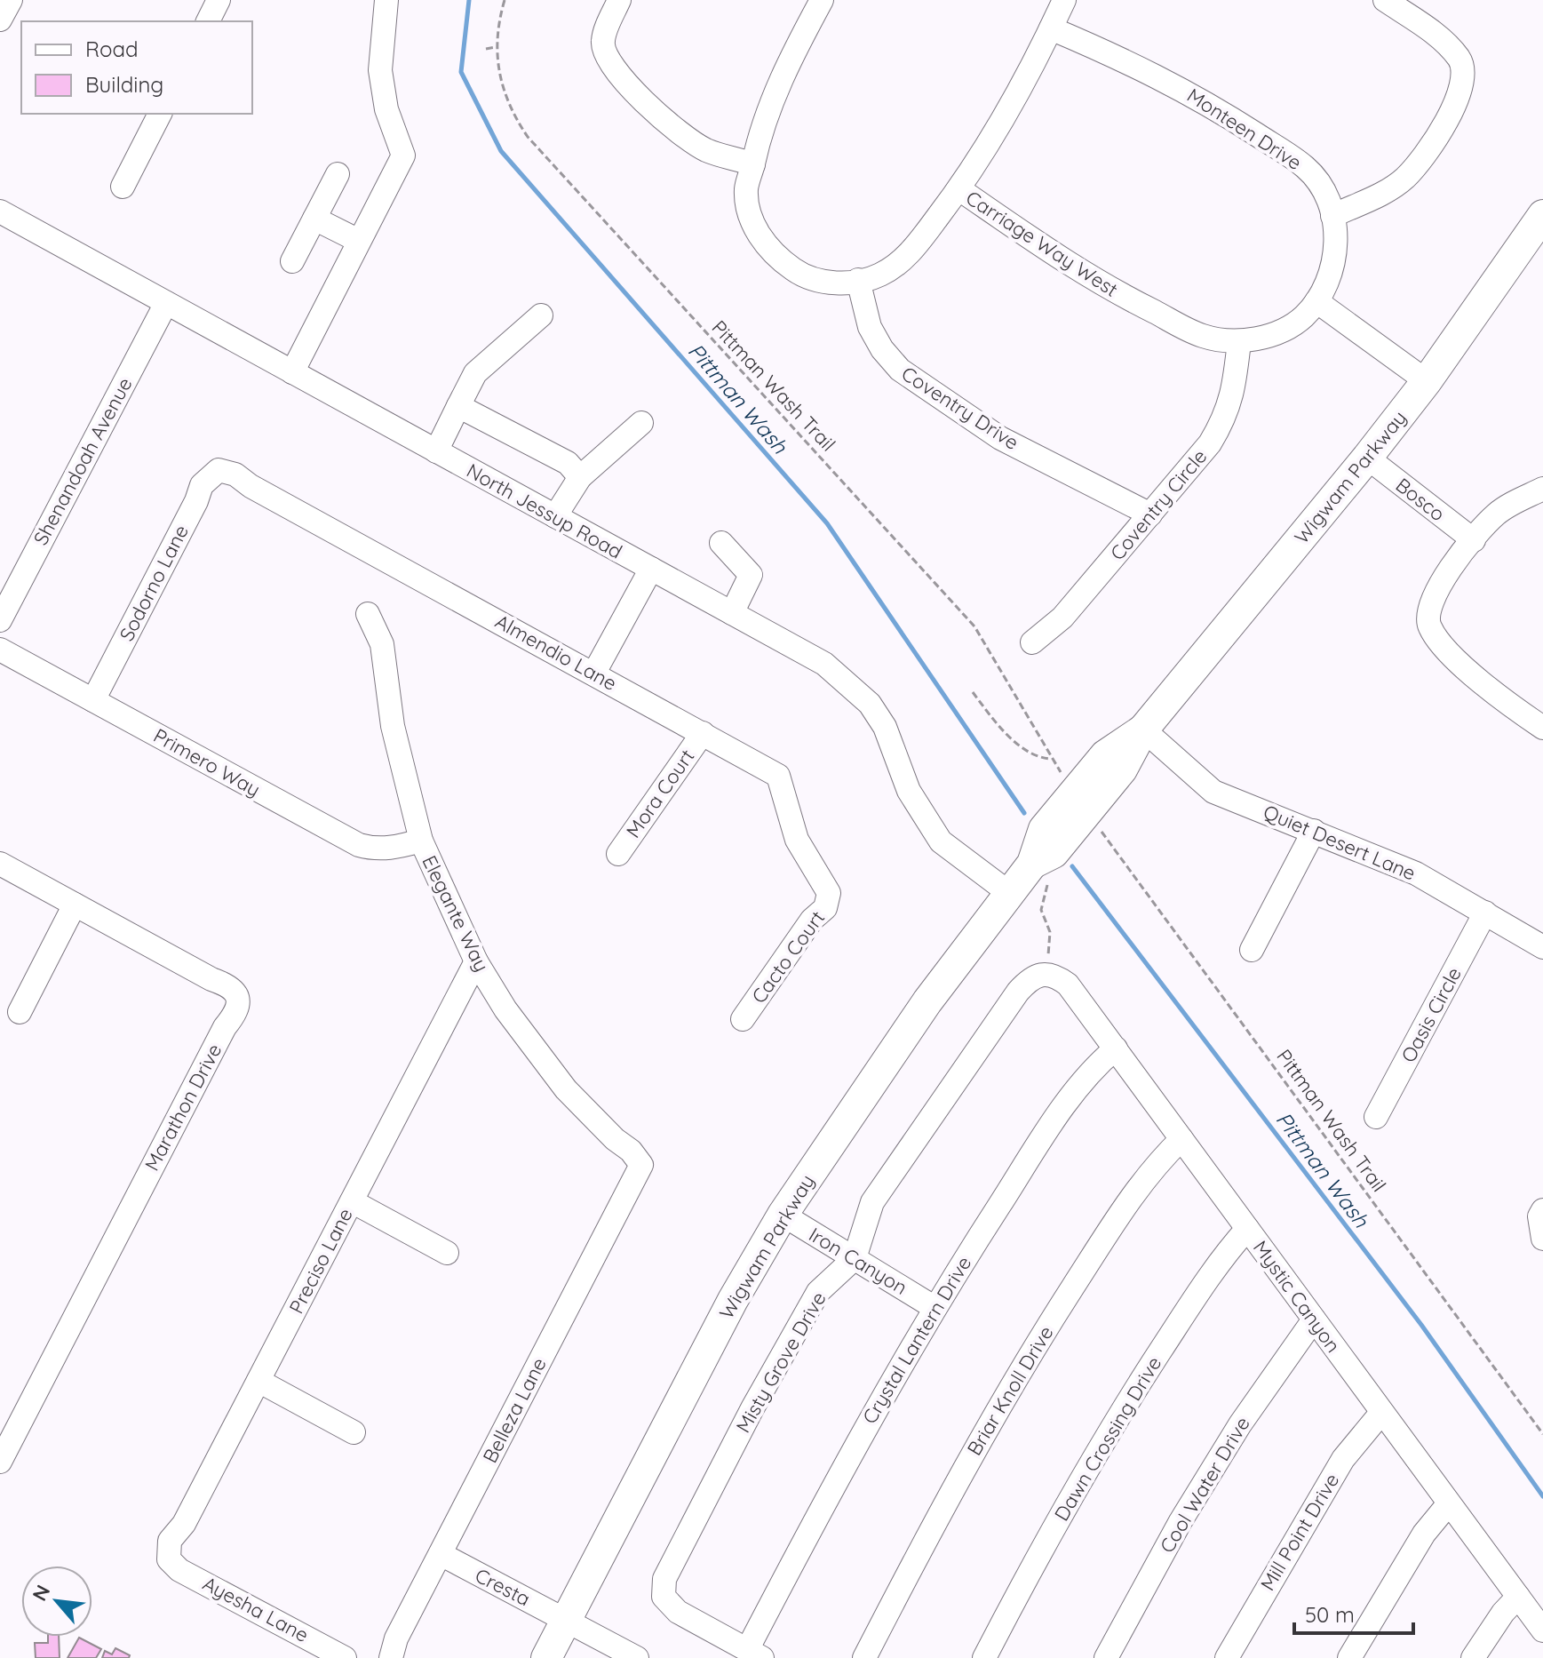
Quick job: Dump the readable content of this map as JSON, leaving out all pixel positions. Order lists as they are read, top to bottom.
{
  "streets": {
    "main road": ["Wigwam Parkway"],
    "street": [
      "Monteen Drive",
      "Carriage Way West",
      "Coventry Drive",
      "Shenandoah Avenue",
      "Bosco",
      "Coventry Circle",
      "North Jessup Road",
      "Sodorno Lane",
      "Almendio Lane",
      "Primero Way",
      "Mora Court",
      "Quiet Desert Lane",
      "Elegante Way",
      "Cacto Court",
      "Oasis Circle",
      "Marathon Drive",
      "Preciso Lane",
      "Iron Canyon",
      "Mystic Canyon",
      "Crystal Lantern Drive",
      "Misty Grove Drive",
      "Briar Knoll Drive",
      "Belleza Lane",
      "Dawn Crossing Drive",
      "Cool Water Drive",
      "Mill Point Drive",
      "Cresta",
      "Ayesha Lane"
    ],
    "path": ["Pittman Wash Trail"]
  },
  "crossings": [
    ["Monteen Drive", "Carriage Way West"],
    ["Carriage Way West", "Coventry Circle"],
    ["Coventry Drive", "Coventry Circle"],
    ["Shenandoah Avenue", "North Jessup Road"],
    ["Wigwam Parkway", "Bosco"],
    ["Wigwam Parkway", "North Jessup Road"],
    ["Wigwam Parkway", "Quiet Desert Lane"],
    ["Wigwam Parkway", "Iron Canyon"],
    ["Wigwam Parkway", "Cresta"],
    ["Sodorno Lane", "Almendio Lane"],
    ["Sodorno Lane", "Primero Way"],
    ["Almendio Lane", "Mora Court"],
    ["Almendio Lane", "Cacto Court"],
    ["Primero Way", "Elegante Way"],
    ["Quiet Desert Lane", "Oasis Circle"],
    ["Elegante Way", "Preciso Lane"],
    ["Elegante Way", "Belleza Lane"],
    ["Preciso Lane", "Ayesha Lane"],
    ["Iron Canyon", "Crystal Lantern Drive"],
    ["Iron Canyon", "Misty Grove Drive"],
    ["Mystic Canyon", "Crystal Lantern Drive"],
    ["Mystic Canyon", "Misty Grove Drive"],
    ["Mystic Canyon", "Briar Knoll Drive"],
    ["Mystic Canyon", "Dawn Crossing Drive"],
    ["Mystic Canyon", "Cool Water Drive"],
    ["Mystic Canyon", "Mill Point Drive"],
    ["Crystal Lantern Drive", "Misty Grove Drive"],
    ["Belleza Lane", "Cresta"]
  ],
  "water": ["Pittman Wash"],
  "legend": ["Road", "Building"],
  "scale_bar": "50 m",
  "north": "top left"
}
